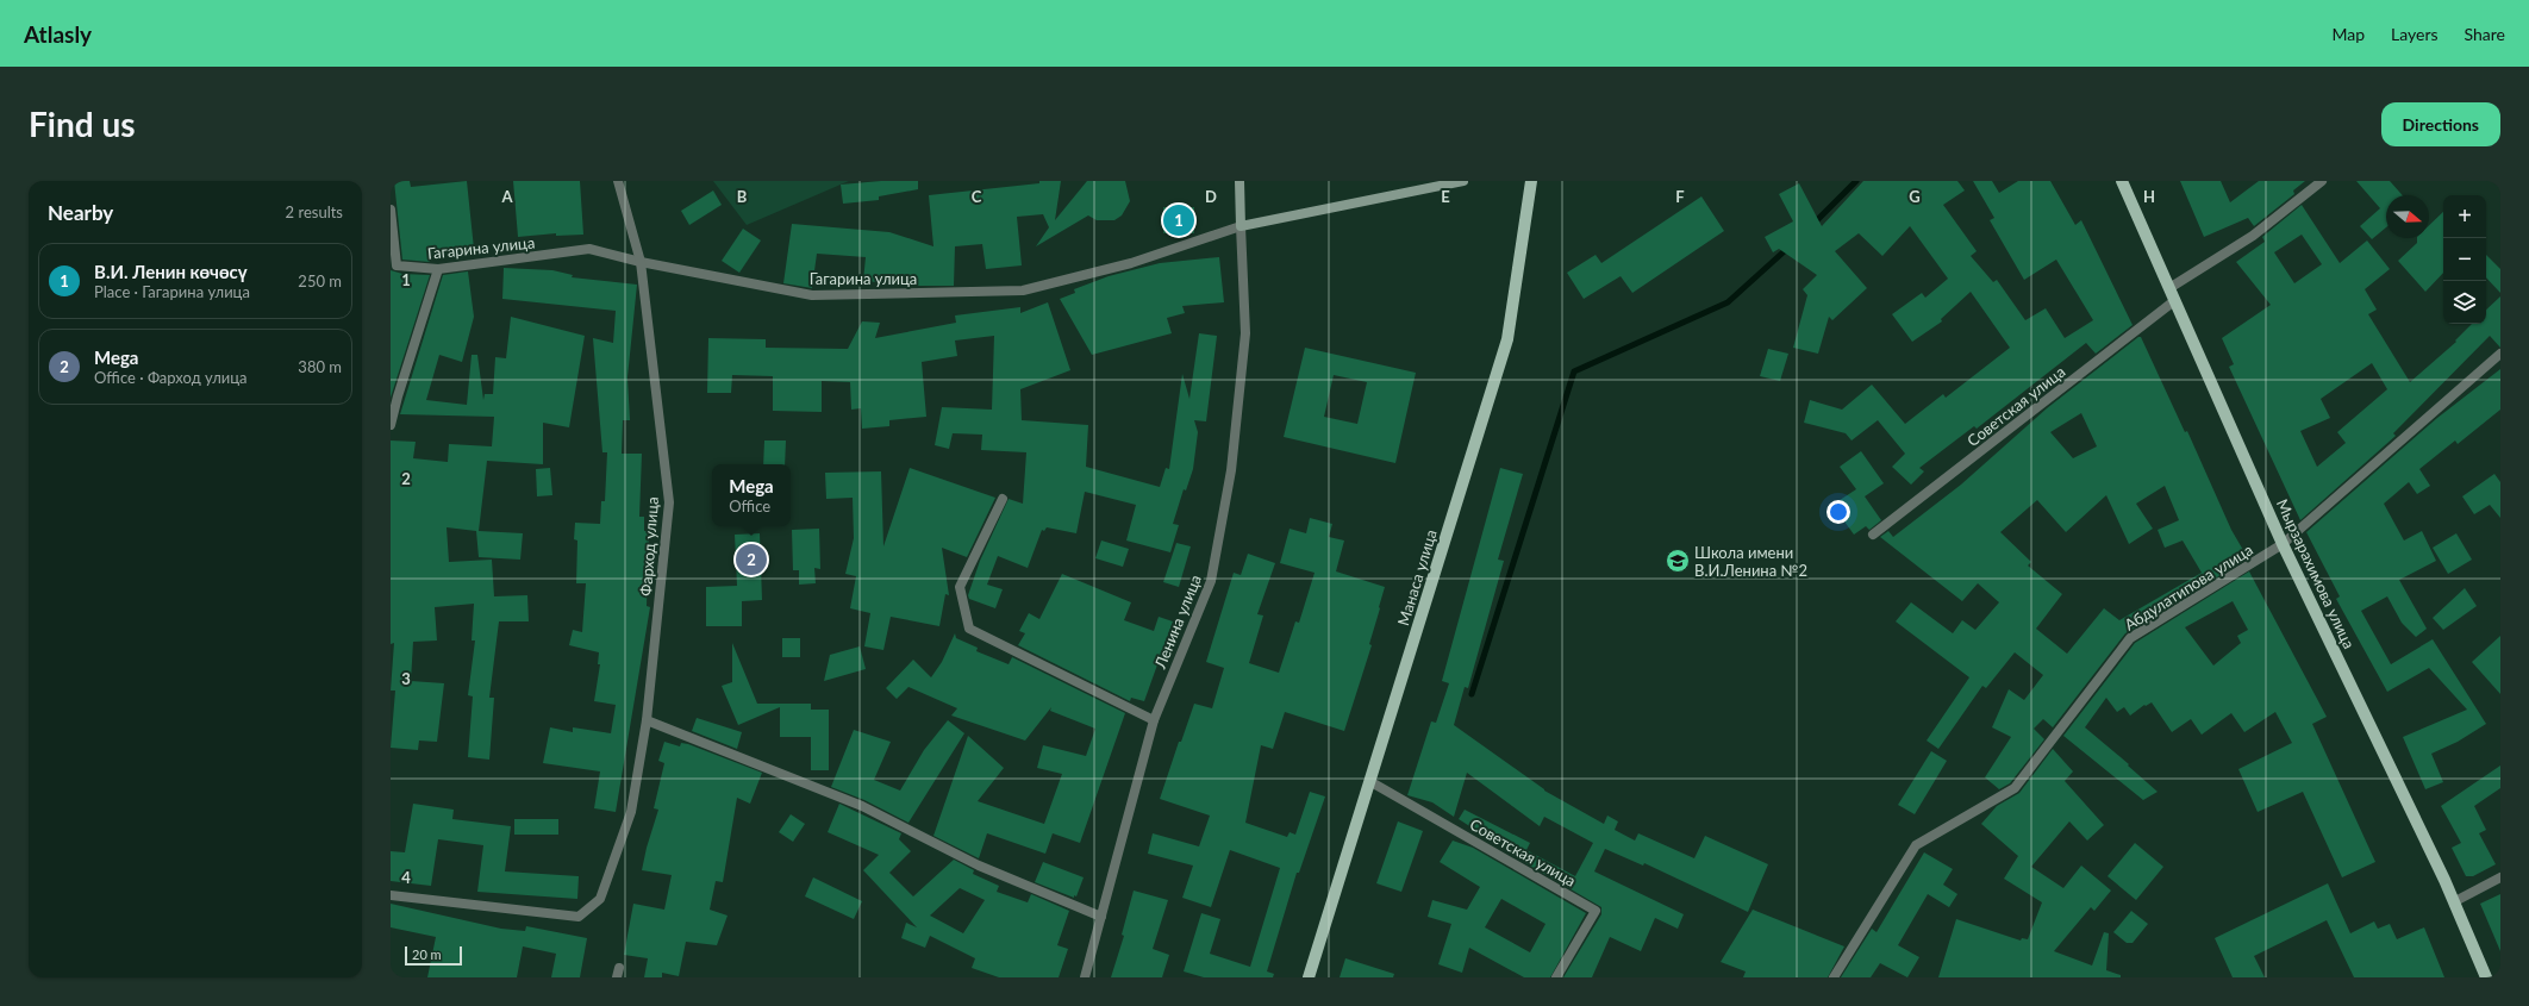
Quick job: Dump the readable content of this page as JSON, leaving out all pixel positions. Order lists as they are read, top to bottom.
{
  "streets": {
    "main road": ["Мырзарахимова улица", "Манаса улица", "Ленина улица"],
    "street": [
      "Гагарина улица",
      "Советская улица",
      "Фарход улица",
      "Абдулатипова улица"
    ]
  },
  "crossings": [
    ["Гагарина улица", "Фарход улица"],
    ["Гагарина улица", "Ленина улица"],
    ["Советская улица", "Мырзарахимова улица"],
    ["Советская улица", "Манаса улица"],
    ["Мырзарахимова улица", "Абдулатипова улица"]
  ],
  "places": {
    "school or university": ["Школа имени В.И.Ленина №2"]
  },
  "scale_bar": "20 m",
  "north": "right",
  "page": {
    "header": "Atlasly",
    "nav": ["Map", "Layers", "Share"],
    "buttons": "Directions",
    "title": "Find us",
    "heading": ["Nearby", "2 results"],
    "map_buttons": ["+", "−"],
    "pins": ["1", "2"],
    "list": [
      {
        "mark": "1",
        "name": "В.И. Ленин көчөсү",
        "note": "Place · Гагарина улица",
        "value": "250 m"
      },
      {
        "mark": "2",
        "name": "Mega",
        "note": "Office · Фарход улица",
        "value": "380 m"
      }
    ],
    "popup": ["Mega", "Office"],
    "scale": "20 m"
  },
  "grid": {
    "columns": [
      "A",
      "B",
      "C",
      "D",
      "E",
      "F",
      "G",
      "H"
    ],
    "rows": [
      "1",
      "2",
      "3",
      "4"
    ]
  }
}
